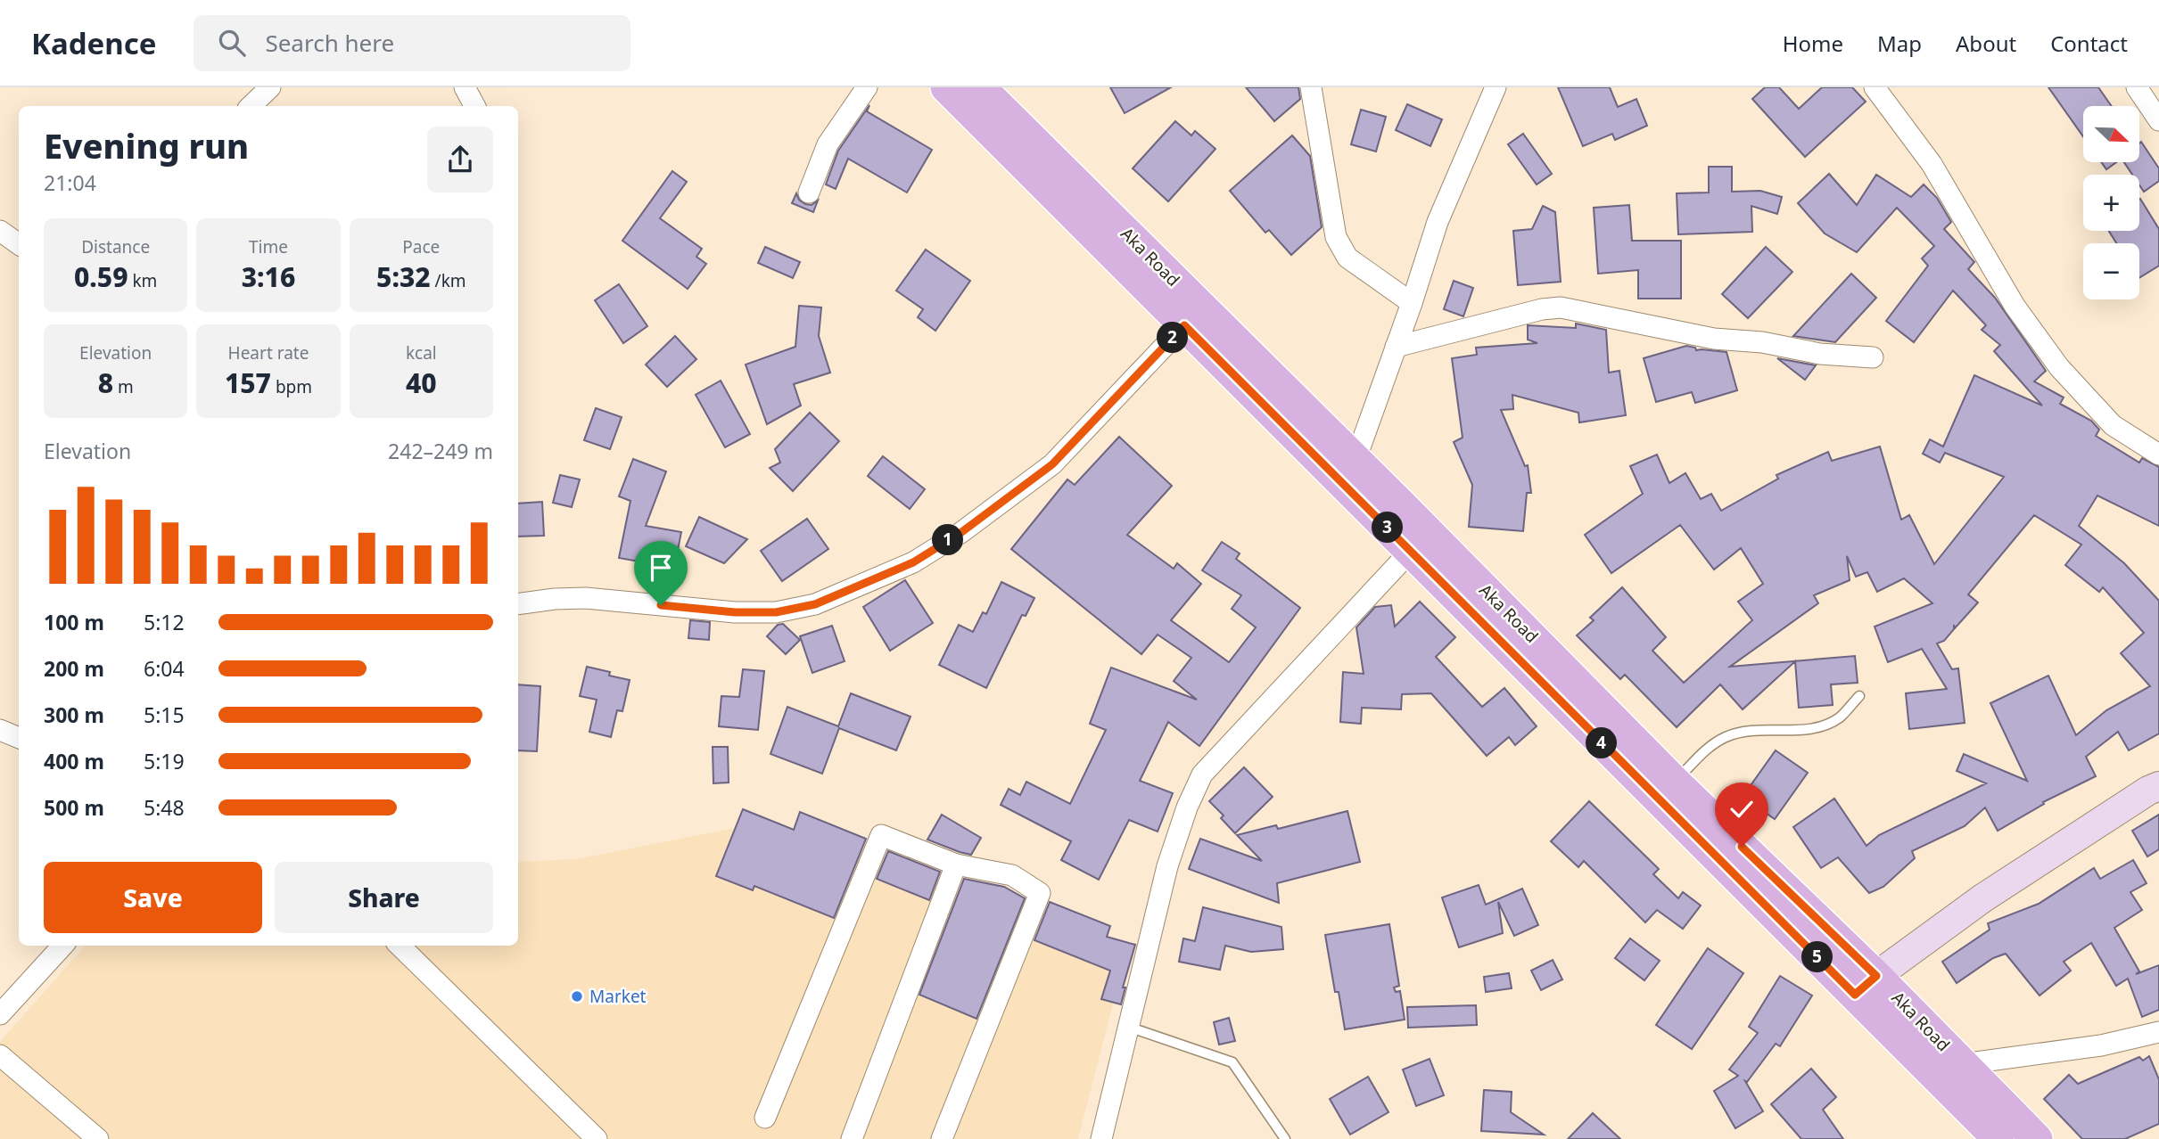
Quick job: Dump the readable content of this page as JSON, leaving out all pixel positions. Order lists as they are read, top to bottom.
{
  "streets": {
    "main road": ["Aka Road"]
  },
  "places": ["Market"],
  "north": "bottom right",
  "page": {
    "header": "Kadence",
    "search": "Search here",
    "nav": [
      "Home",
      "Map",
      "About",
      "Contact"
    ],
    "map_buttons": ["+", "−"],
    "heading": ["Evening run", "21:04"],
    "stats": [
      ["Distance", "0.59 km"],
      ["Time", "3:16"],
      ["Pace", "5:32 /km"],
      ["Elevation", "8 m"],
      ["Heart rate", "157 bpm"],
      ["kcal", "40"]
    ],
    "pins": [
      "2",
      "3",
      "1",
      "4",
      "5"
    ],
    "chart": ["Elevation", "242–249 m"],
    "list": [
      {
        "name": "100 m",
        "note": "5:12"
      },
      {
        "name": "200 m",
        "note": "6:04"
      },
      {
        "name": "300 m",
        "note": "5:15"
      },
      {
        "name": "400 m",
        "note": "5:19"
      },
      {
        "name": "500 m",
        "note": "5:48"
      }
    ],
    "buttons": ["Save", "Share"]
  }
}
